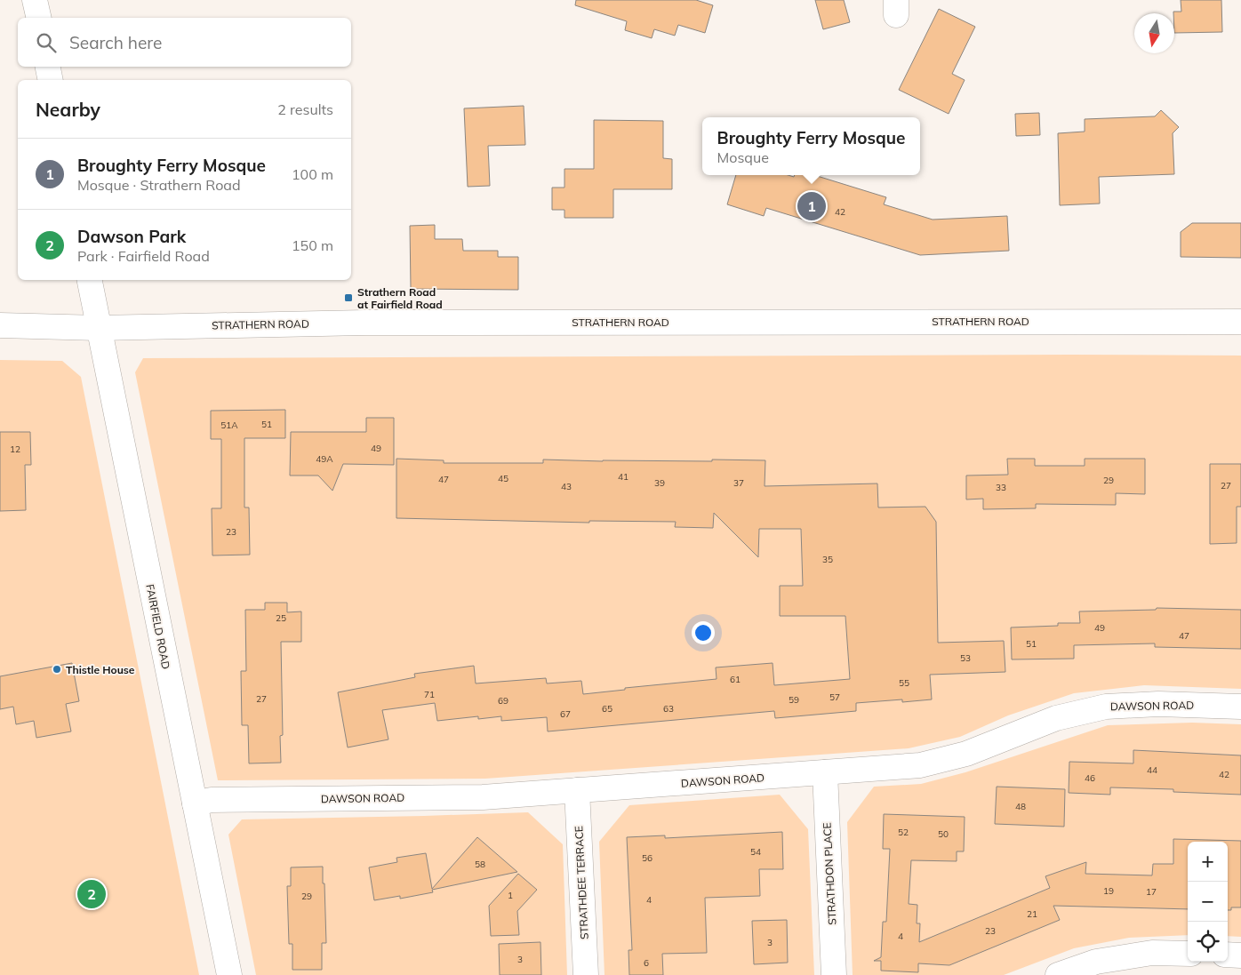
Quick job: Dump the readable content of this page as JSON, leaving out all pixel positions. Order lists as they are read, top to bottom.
{
  "streets": {
    "street": [
      "STRATHERN ROAD",
      "FAIRFIELD ROAD",
      "DAWSON ROAD",
      "STRATHDON PLACE",
      "STRATHDEE TERRACE"
    ]
  },
  "crossings": [
    ["STRATHERN ROAD", "FAIRFIELD ROAD"],
    ["FAIRFIELD ROAD", "DAWSON ROAD"],
    ["DAWSON ROAD", "STRATHDON PLACE"],
    ["DAWSON ROAD", "STRATHDEE TERRACE"]
  ],
  "places": {
    "transit": ["Strathern Road at Fairfield Road"],
    "other": ["Thistle House"]
  },
  "house_numbers": [
    "42",
    "51",
    "51A",
    "49",
    "12",
    "49A",
    "41",
    "45",
    "47",
    "29",
    "39",
    "37",
    "27",
    "43",
    "33",
    "23",
    "35",
    "25",
    "49",
    "47",
    "51",
    "53",
    "61",
    "55",
    "71",
    "57",
    "27",
    "59",
    "69",
    "65",
    "63",
    "67",
    "44",
    "42",
    "46",
    "48",
    "52",
    "50",
    "54",
    "56",
    "58",
    "19",
    "17",
    "1",
    "29",
    "4",
    "21",
    "23",
    "4",
    "3",
    "3",
    "6"
  ],
  "north": "bottom",
  "page": {
    "search": "Search here",
    "heading": ["Nearby", "2 results"],
    "popup": ["Broughty Ferry Mosque", "Mosque"],
    "list": [
      {
        "mark": "1",
        "name": "Broughty Ferry Mosque",
        "note": "Mosque · Strathern Road",
        "value": "100 m"
      },
      {
        "mark": "2",
        "name": "Dawson Park",
        "note": "Park · Fairfield Road",
        "value": "150 m"
      }
    ],
    "pins": ["1", "2"],
    "map_buttons": ["+", "−"]
  }
}
